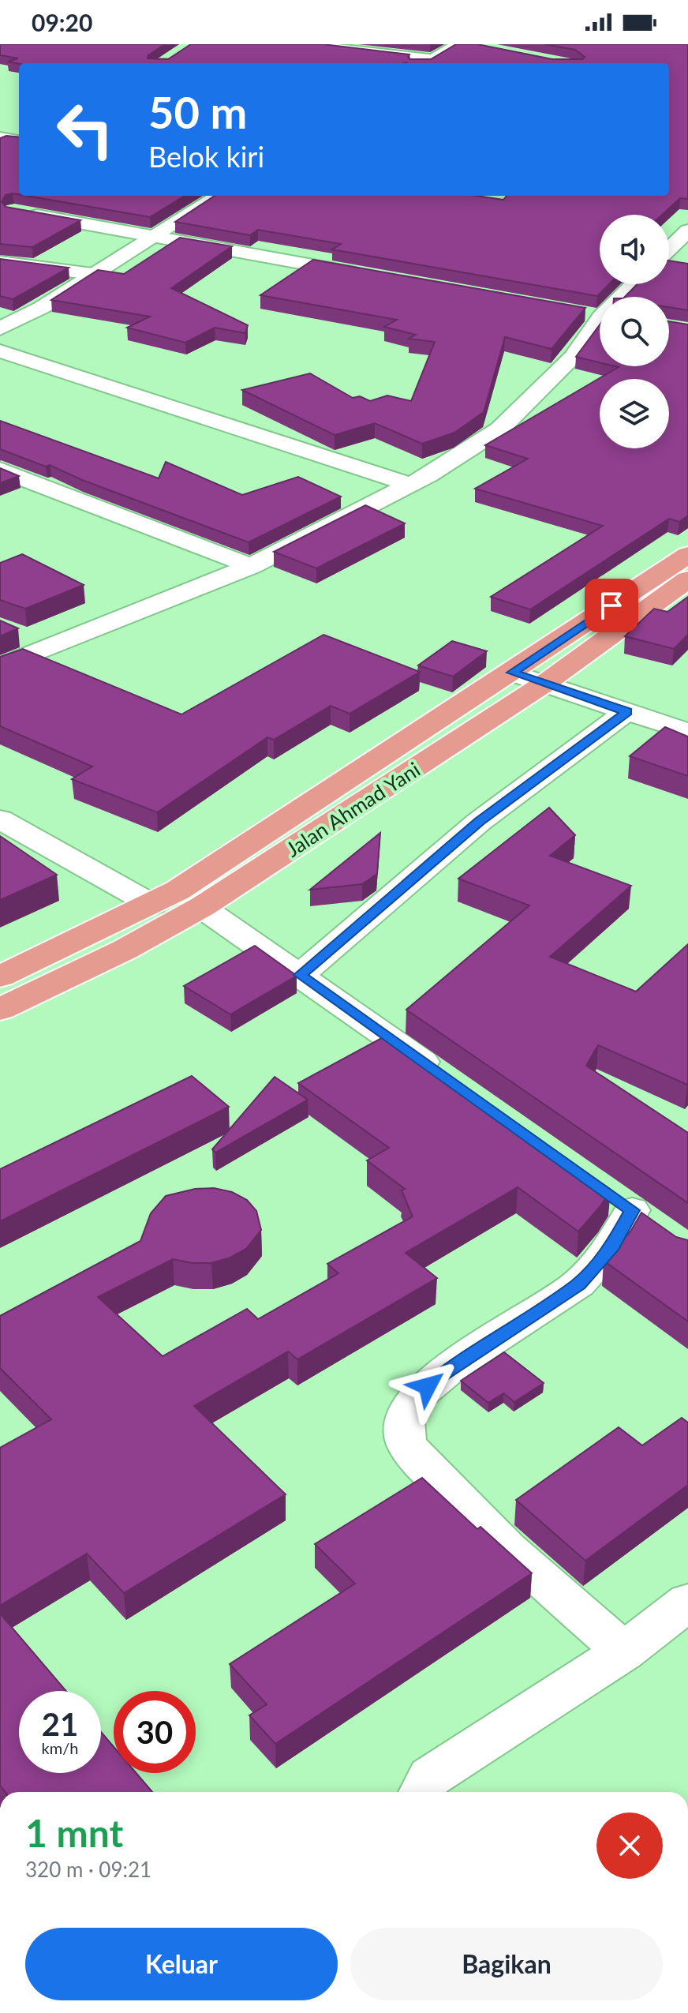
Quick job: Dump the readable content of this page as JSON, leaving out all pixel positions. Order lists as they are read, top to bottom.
{
  "streets": {
    "highway": ["Jalan Ahmad Yani"]
  },
  "page": {
    "status": "09:20",
    "turn": ["50 m", "Belok kiri"],
    "speed": "21 km/h",
    "limit": "30",
    "heading": ["1 mnt", "320 m · 09:21"],
    "buttons": ["Keluar", "Bagikan"]
  }
}
